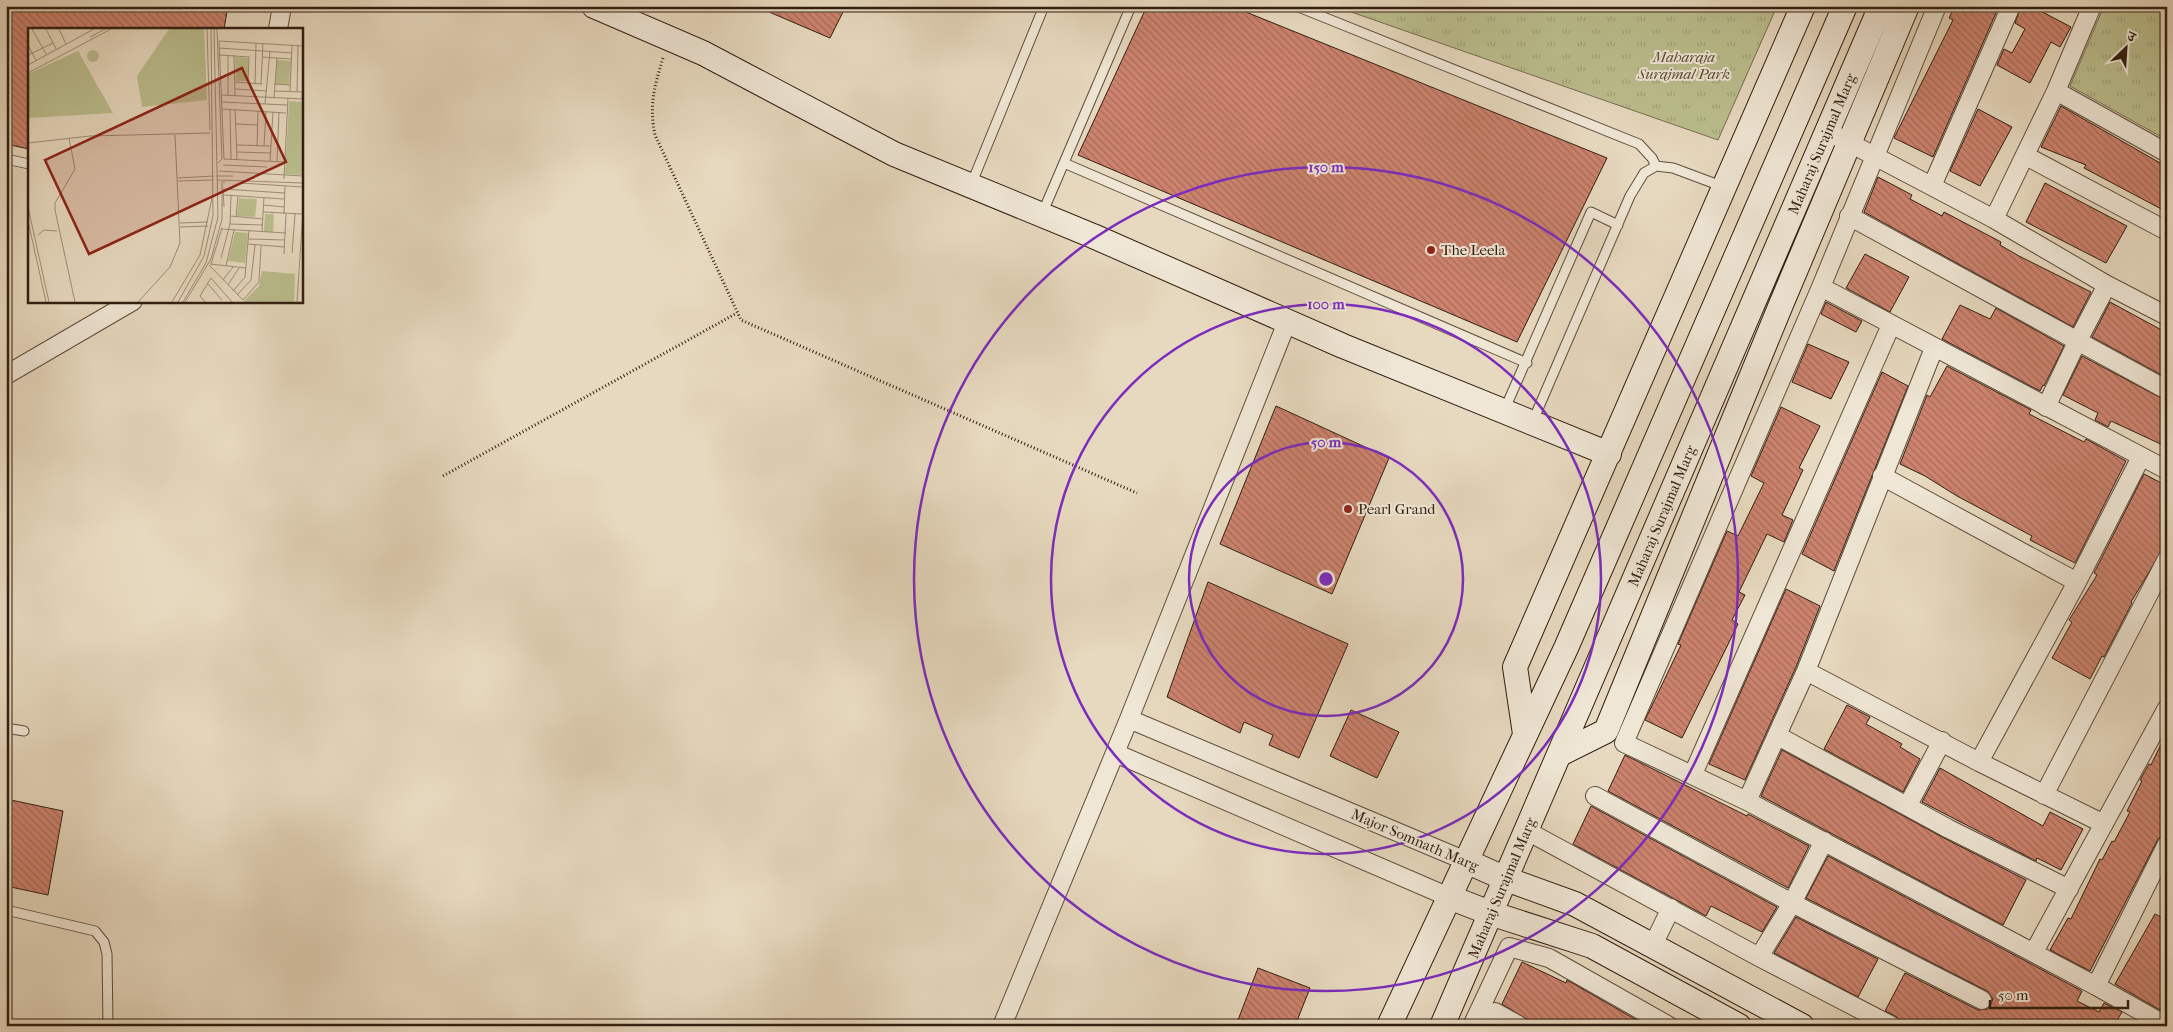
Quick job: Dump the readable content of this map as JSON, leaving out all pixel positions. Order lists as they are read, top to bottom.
{
  "streets": {
    "main road": ["Maharaj Surajmal Marg", "Major Somnath Marg"]
  },
  "crossings": [
    ["Maharaj Surajmal Marg", "Major Somnath Marg"]
  ],
  "parks": ["Maharaja Surajmal Park"],
  "places": ["The Leela", "Pearl Grand"],
  "scale_bar": "50 m",
  "north": "top right",
  "rings": ["150 m", "100 m", "50 m"]
}
